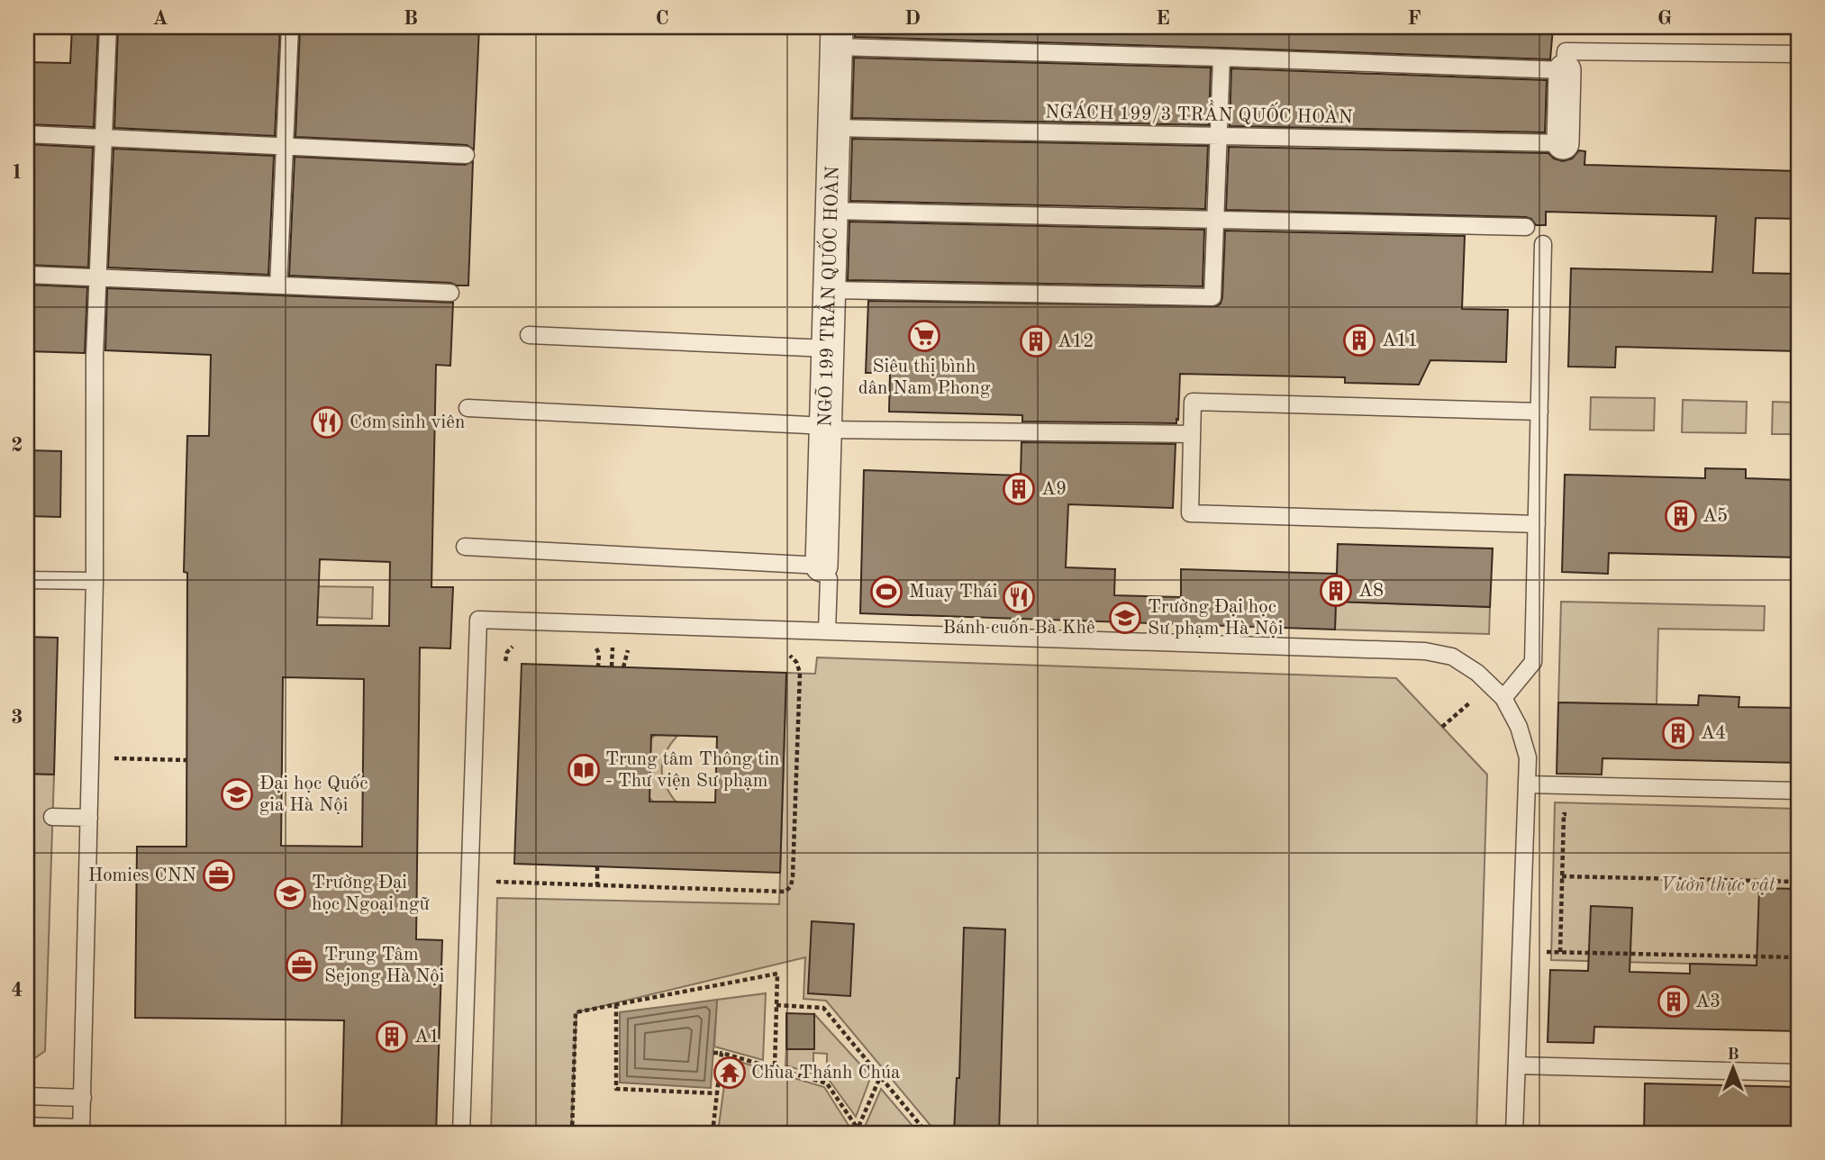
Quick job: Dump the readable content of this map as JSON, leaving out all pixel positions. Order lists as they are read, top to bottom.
{
  "streets": {
    "street": ["NGÕ 199 TRẦN QUỐC HOÀN"],
    "lane": ["NGÁCH 199/3 TRẦN QUỐC HOÀN"]
  },
  "crossings": [
    ["NGÁCH 199/3 TRẦN QUỐC HOÀN", "NGÕ 199 TRẦN QUỐC HOÀN"]
  ],
  "parks": ["Vườn thực vật"],
  "places": {
    "supermarket": ["Siêu thị bình dân Nam Phong"],
    "building": [
      "A11",
      "A12",
      "A9",
      "A5",
      "A8",
      "A4",
      "A3",
      "A1"
    ],
    "restaurant": ["Cơm sinh viên", "Bánh cuốn Bà Khê"],
    "sports": ["Muay Thái"],
    "school or university": ["Trường Đại học Sư phạm Hà Nội", "Đại học Quốc gia Hà Nội", "Trường Đại học Ngoại ngữ"],
    "library": ["Trung tâm Thông tin - Thư viện Sư phạm"],
    "office": ["Homies CNN", "Trung Tâm Sejong Hà Nội"],
    "temple": ["Chùa Thánh Chúa"]
  },
  "north": "top",
  "grid": {
    "columns": [
      "A",
      "B",
      "C",
      "D",
      "E",
      "F",
      "G"
    ],
    "rows": [
      "1",
      "2",
      "3",
      "4"
    ]
  }
}
